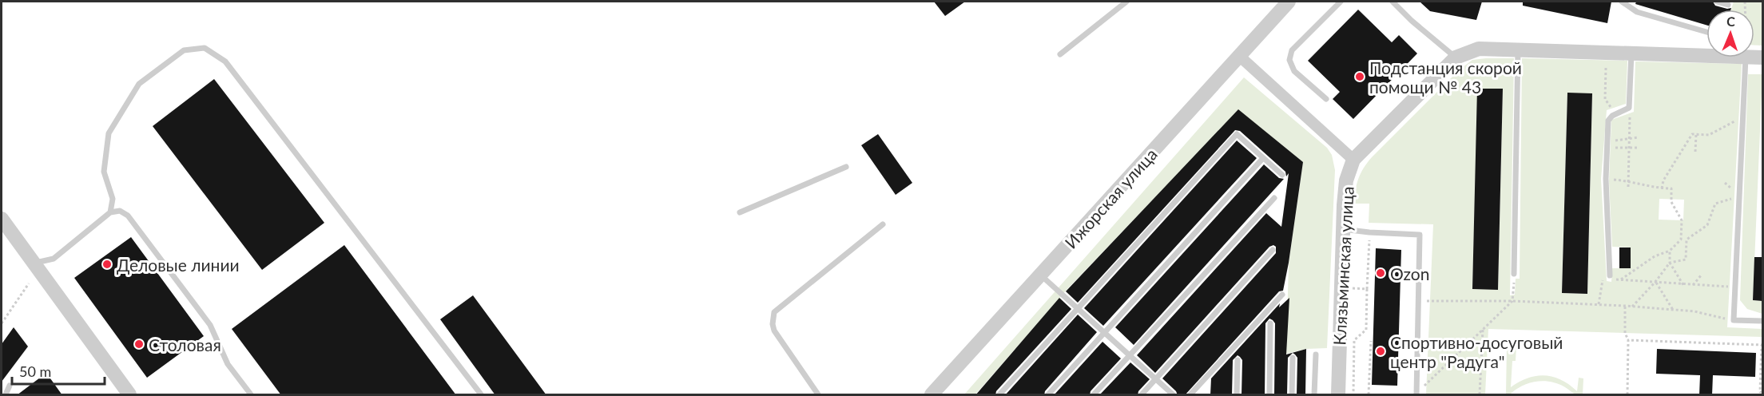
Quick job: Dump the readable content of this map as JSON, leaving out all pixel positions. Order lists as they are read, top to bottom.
{
  "streets": {
    "street": ["Ижорская улица", "Клязьминская улица"]
  },
  "places": [
    "Подстанция скорой помощи № 43",
    "Деловые линии",
    "Ozon",
    "Столовая",
    "Спортивно-досуговый центр \"Радуга\""
  ],
  "scale_bar": "50 m",
  "north": "top"
}
